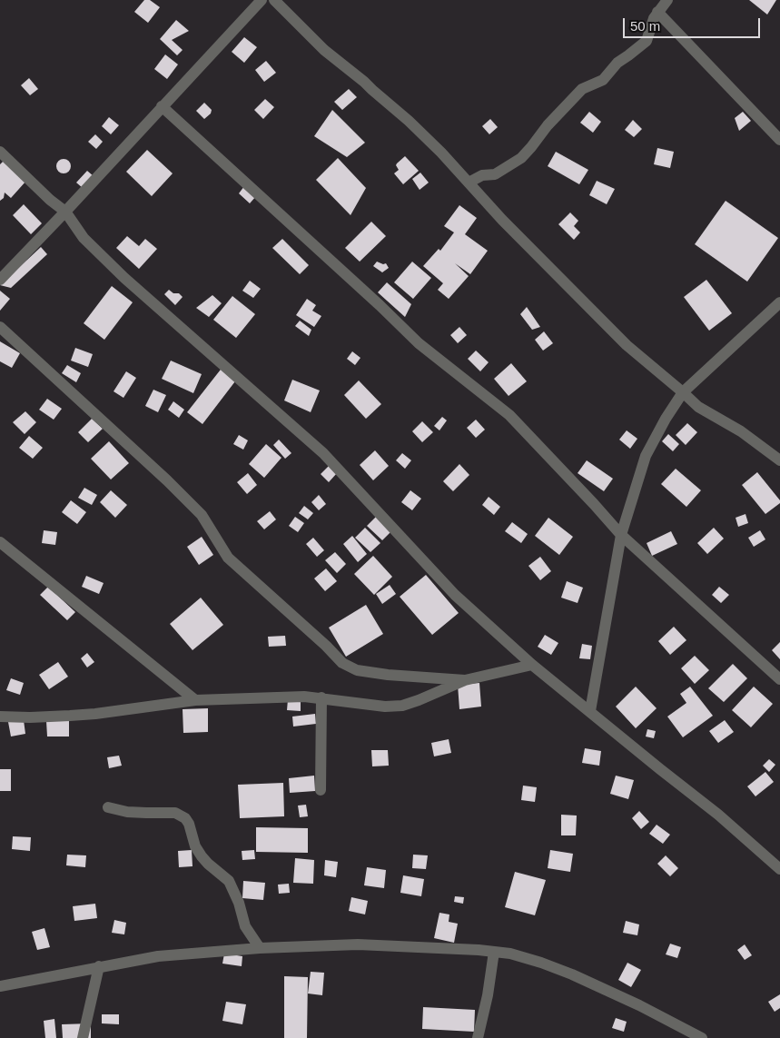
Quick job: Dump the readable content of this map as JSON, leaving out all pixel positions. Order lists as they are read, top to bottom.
{
  "scale_bar": "50 m"
}
